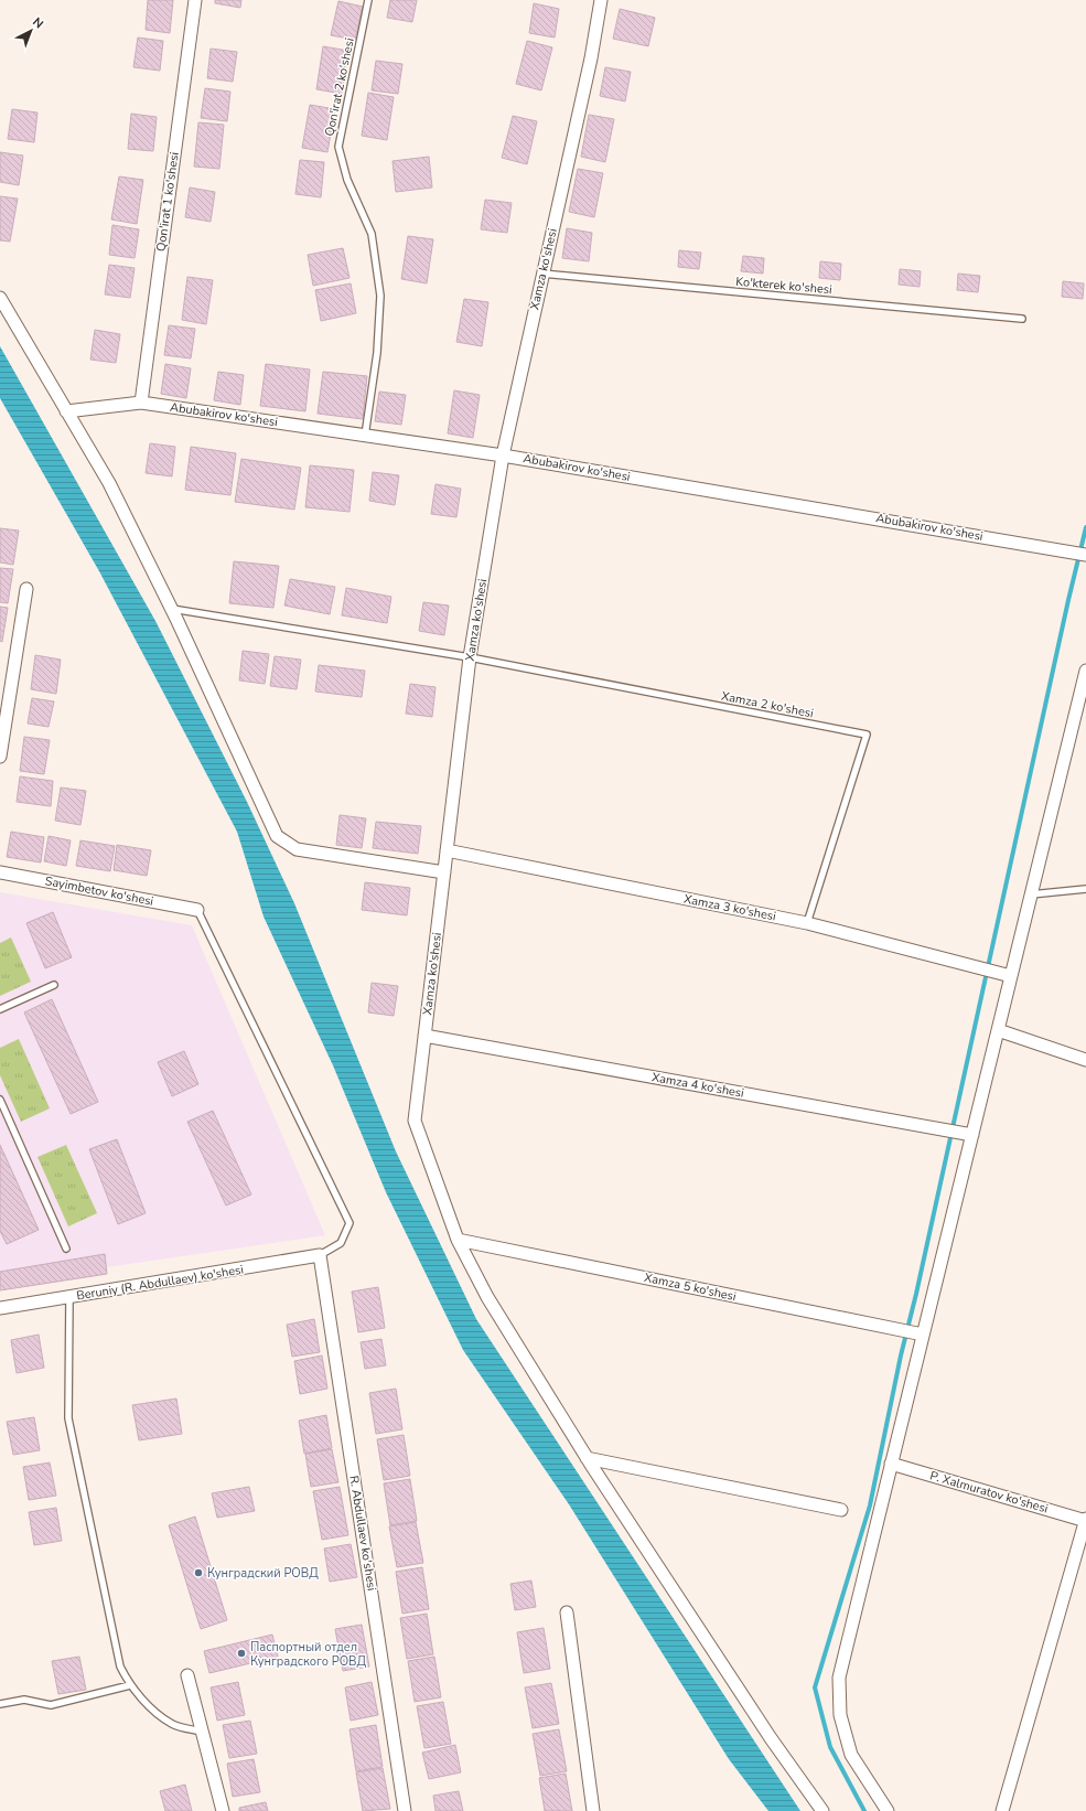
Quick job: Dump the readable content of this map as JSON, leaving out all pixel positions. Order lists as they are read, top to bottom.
{
  "streets": {
    "street": [
      "Qon'irat 1 ko'shesi",
      "Xamza ko'shesi",
      "Abubakirov ko'shesi",
      "Sayimbetov ko'shesi",
      "Xamza 3 ko'shesi",
      "Xamza 4 ko'shesi",
      "Beruniy (R. Abdullaev) ko'shesi",
      "Xamza 5 ko'shesi",
      "P. Xalmuratov ko'shesi",
      "R. Abdullaev ko'shesi"
    ],
    "lane": ["Qon'irat 2 ko'shesi", "Ko'kterek ko'shesi", "Xamza 2 ko'shesi"]
  },
  "crossings": [
    ["Qon'irat 2 ko'shesi", "Abubakirov ko'shesi"],
    ["Qon'irat 1 ko'shesi", "Abubakirov ko'shesi"],
    ["Xamza ko'shesi", "Ko'kterek ko'shesi"],
    ["Xamza ko'shesi", "Abubakirov ko'shesi"],
    ["Xamza ko'shesi", "Xamza 2 ko'shesi"],
    ["Xamza ko'shesi", "Xamza 3 ko'shesi"],
    ["Xamza ko'shesi", "Xamza 4 ko'shesi"],
    ["Xamza ko'shesi", "Xamza 5 ko'shesi"],
    ["Xamza 2 ko'shesi", "Xamza 3 ko'shesi"],
    ["Beruniy (R. Abdullaev) ko'shesi", "R. Abdullaev ko'shesi"]
  ],
  "places": ["Кунградский РОВД", "Паспортный отдел Кунградского РОВД"],
  "north": "top right"
}
